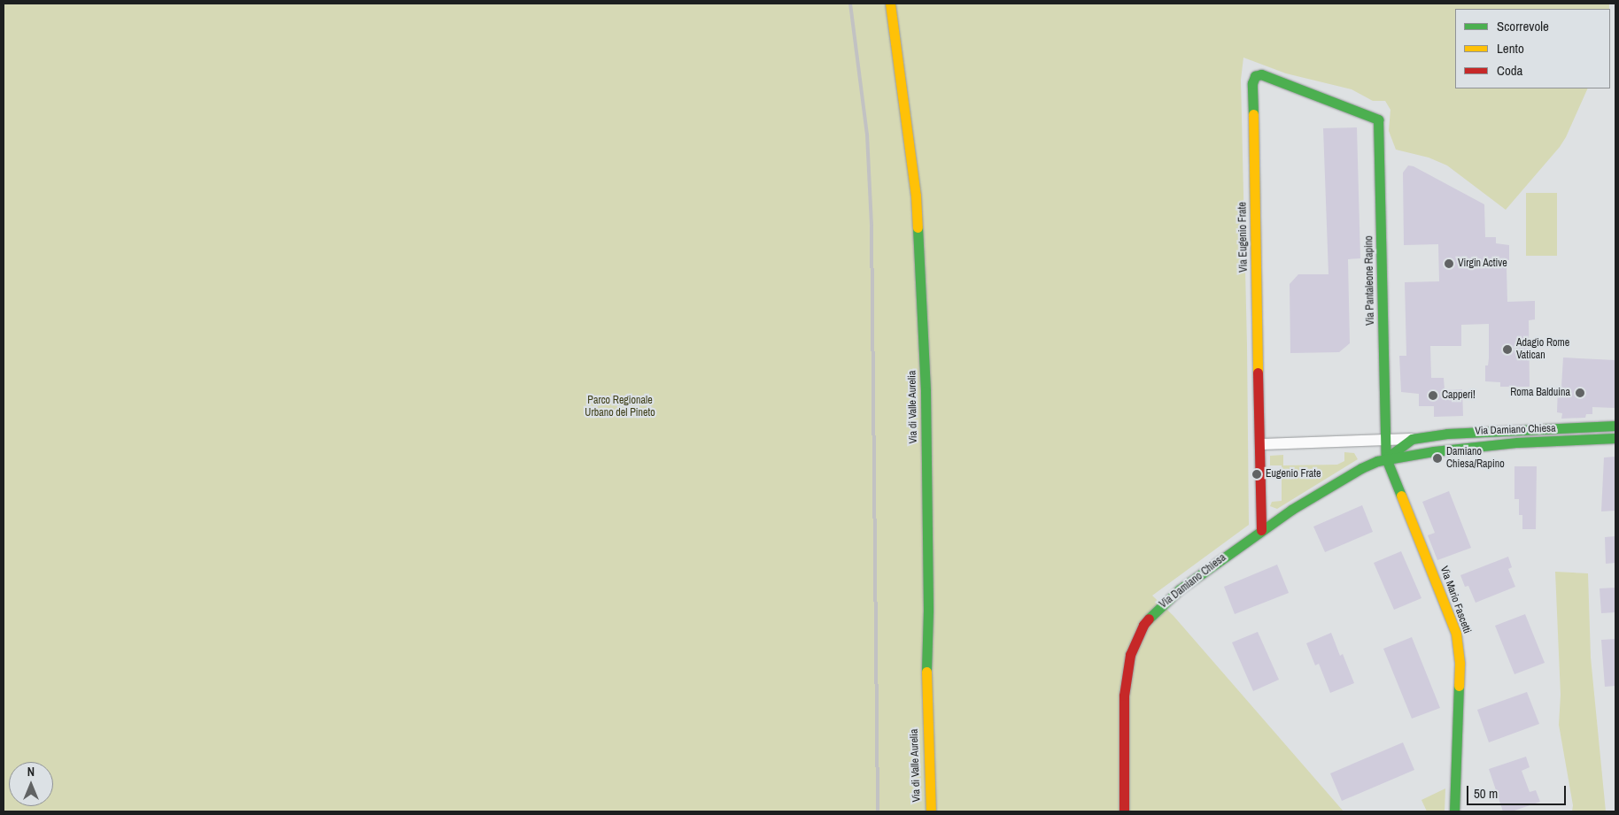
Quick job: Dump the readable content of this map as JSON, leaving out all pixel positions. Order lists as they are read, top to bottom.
{
  "streets": {
    "street": [
      "Via Eugenio Frate",
      "Via Pantaleone Rapino",
      "Via di Valle Aurelia",
      "Via Damiano Chiesa",
      "Via Mario Fascetti"
    ]
  },
  "crossings": [
    ["Via Eugenio Frate", "Via Pantaleone Rapino"],
    ["Via Eugenio Frate", "Via Damiano Chiesa"],
    ["Via Pantaleone Rapino", "Via Damiano Chiesa"],
    ["Via Damiano Chiesa", "Via Mario Fascetti"]
  ],
  "parks": ["Parco Regionale Urbano del Pineto"],
  "places": [
    "Virgin Active",
    "Adagio Rome Vatican",
    "Roma Balduina",
    "Capperi!",
    "Damiano Chiesa/Rapino",
    "Eugenio Frate"
  ],
  "legend": ["Scorrevole", "Lento", "Coda"],
  "scale_bar": "50 m",
  "north": "top"
}
